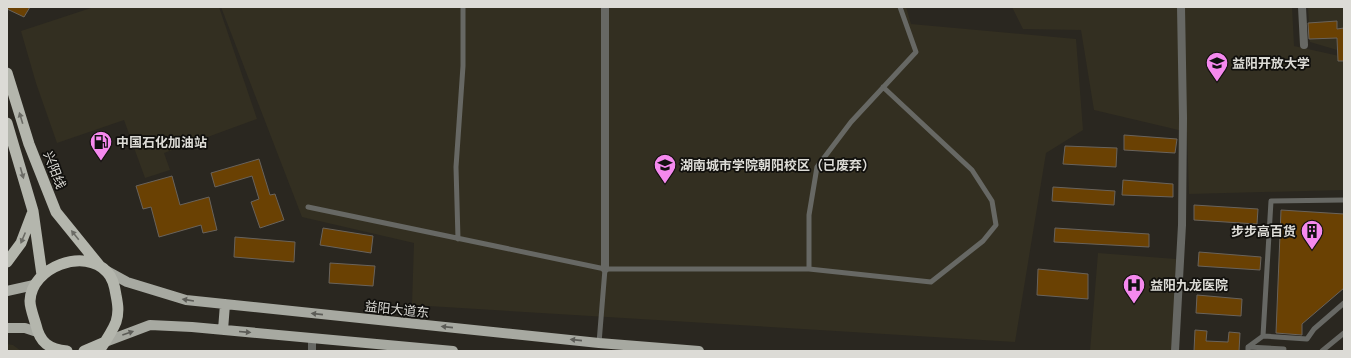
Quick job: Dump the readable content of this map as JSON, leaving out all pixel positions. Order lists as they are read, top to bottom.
{
  "streets": {
    "highway": ["兴阳线"],
    "main road": ["益阳大道东"]
  },
  "crossings": [
    ["兴阳线", "益阳大道东"]
  ],
  "places": {
    "school or university": ["益阳开放大学", "湖南城市学院朝阳校区（已废弃）"],
    "fuel station": ["中国石化加油站"],
    "building": ["步步高百货"],
    "hospital": ["益阳九龙医院"]
  }
}
